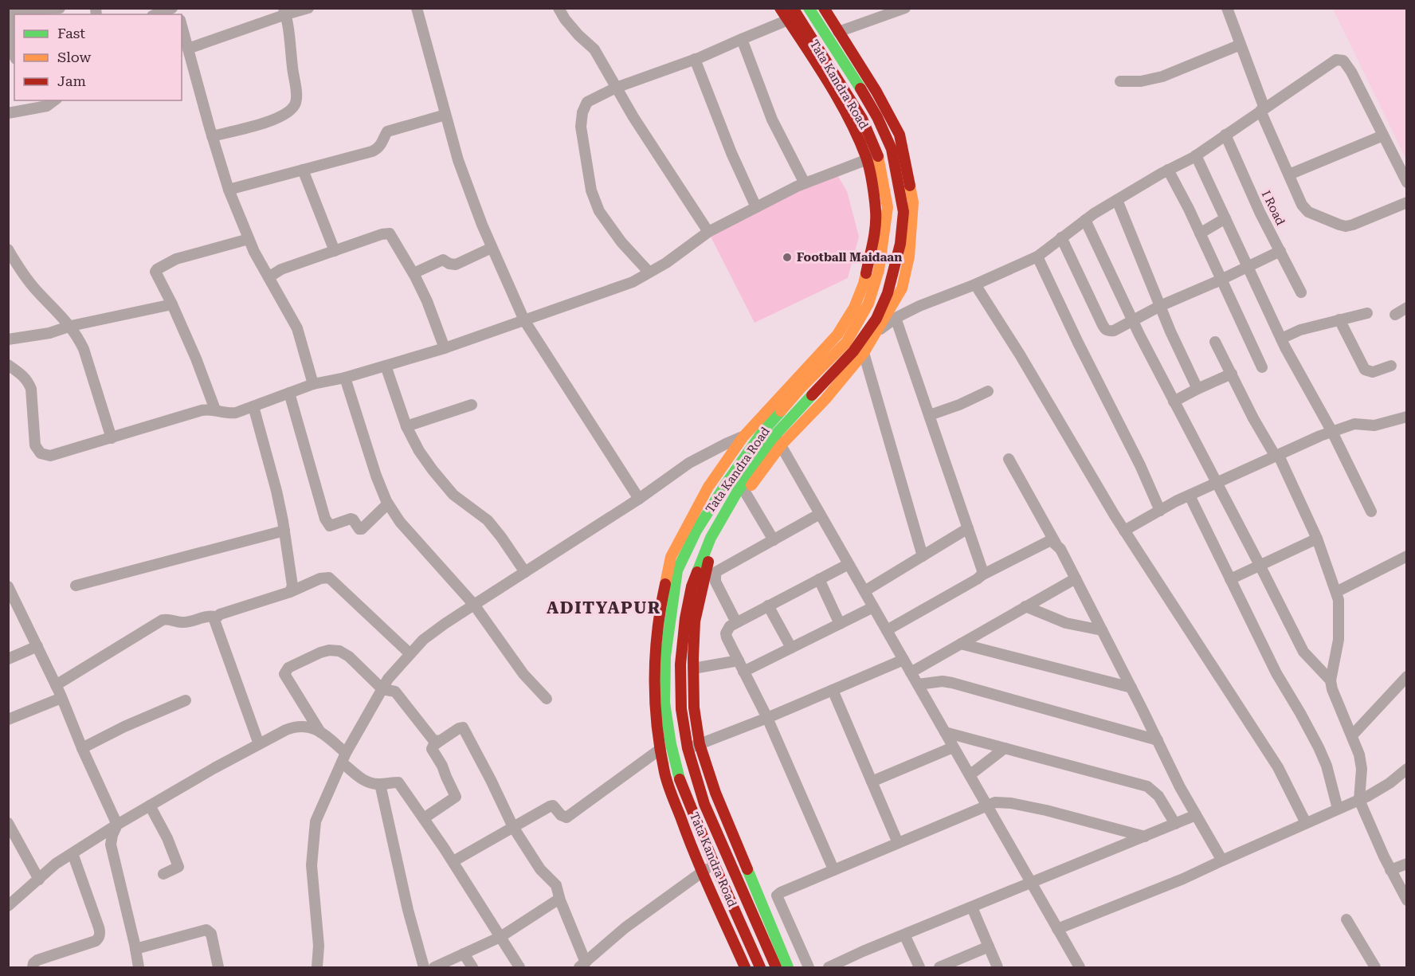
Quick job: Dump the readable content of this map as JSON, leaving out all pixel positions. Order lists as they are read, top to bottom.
{
  "streets": {
    "main road": ["Tata Kandra Road"],
    "street": ["I Road"]
  },
  "districts": ["ADITYAPUR"],
  "places": ["Football Maidaan"],
  "legend": ["Fast", "Slow", "Jam"]
}
